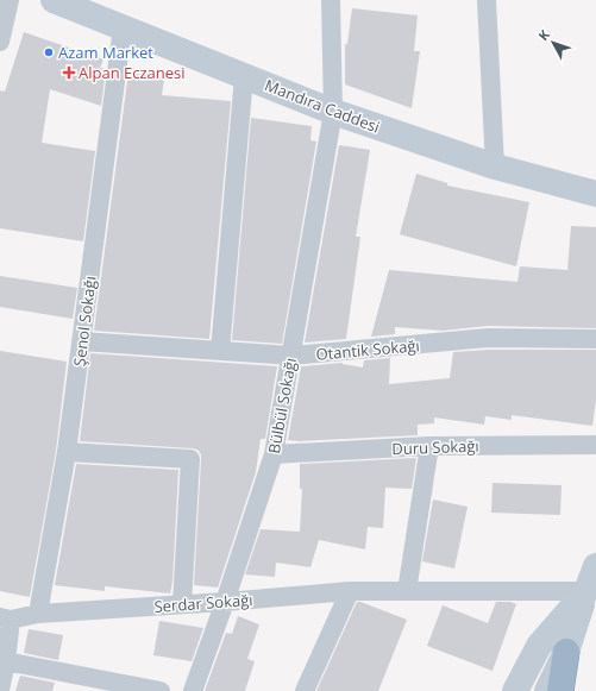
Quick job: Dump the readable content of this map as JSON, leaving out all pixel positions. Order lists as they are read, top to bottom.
{
  "streets": {
    "main road": ["Mandıra Caddesi"],
    "street": [
      "Şenol Sokağı",
      "Otantik Sokağı",
      "Bülbül Sokağı",
      "Duru Sokağı",
      "Serdar Sokağı"
    ]
  },
  "crossings": [
    ["Mandıra Caddesi", "Şenol Sokağı"],
    ["Mandıra Caddesi", "Bülbül Sokağı"],
    ["Şenol Sokağı", "Otantik Sokağı"],
    ["Şenol Sokağı", "Serdar Sokağı"],
    ["Otantik Sokağı", "Bülbül Sokağı"],
    ["Bülbül Sokağı", "Duru Sokağı"],
    ["Bülbül Sokağı", "Serdar Sokağı"]
  ],
  "places": {
    "other": ["Azam Market"],
    "health": ["Alpan Eczanesi"]
  },
  "north": "top left"
}
